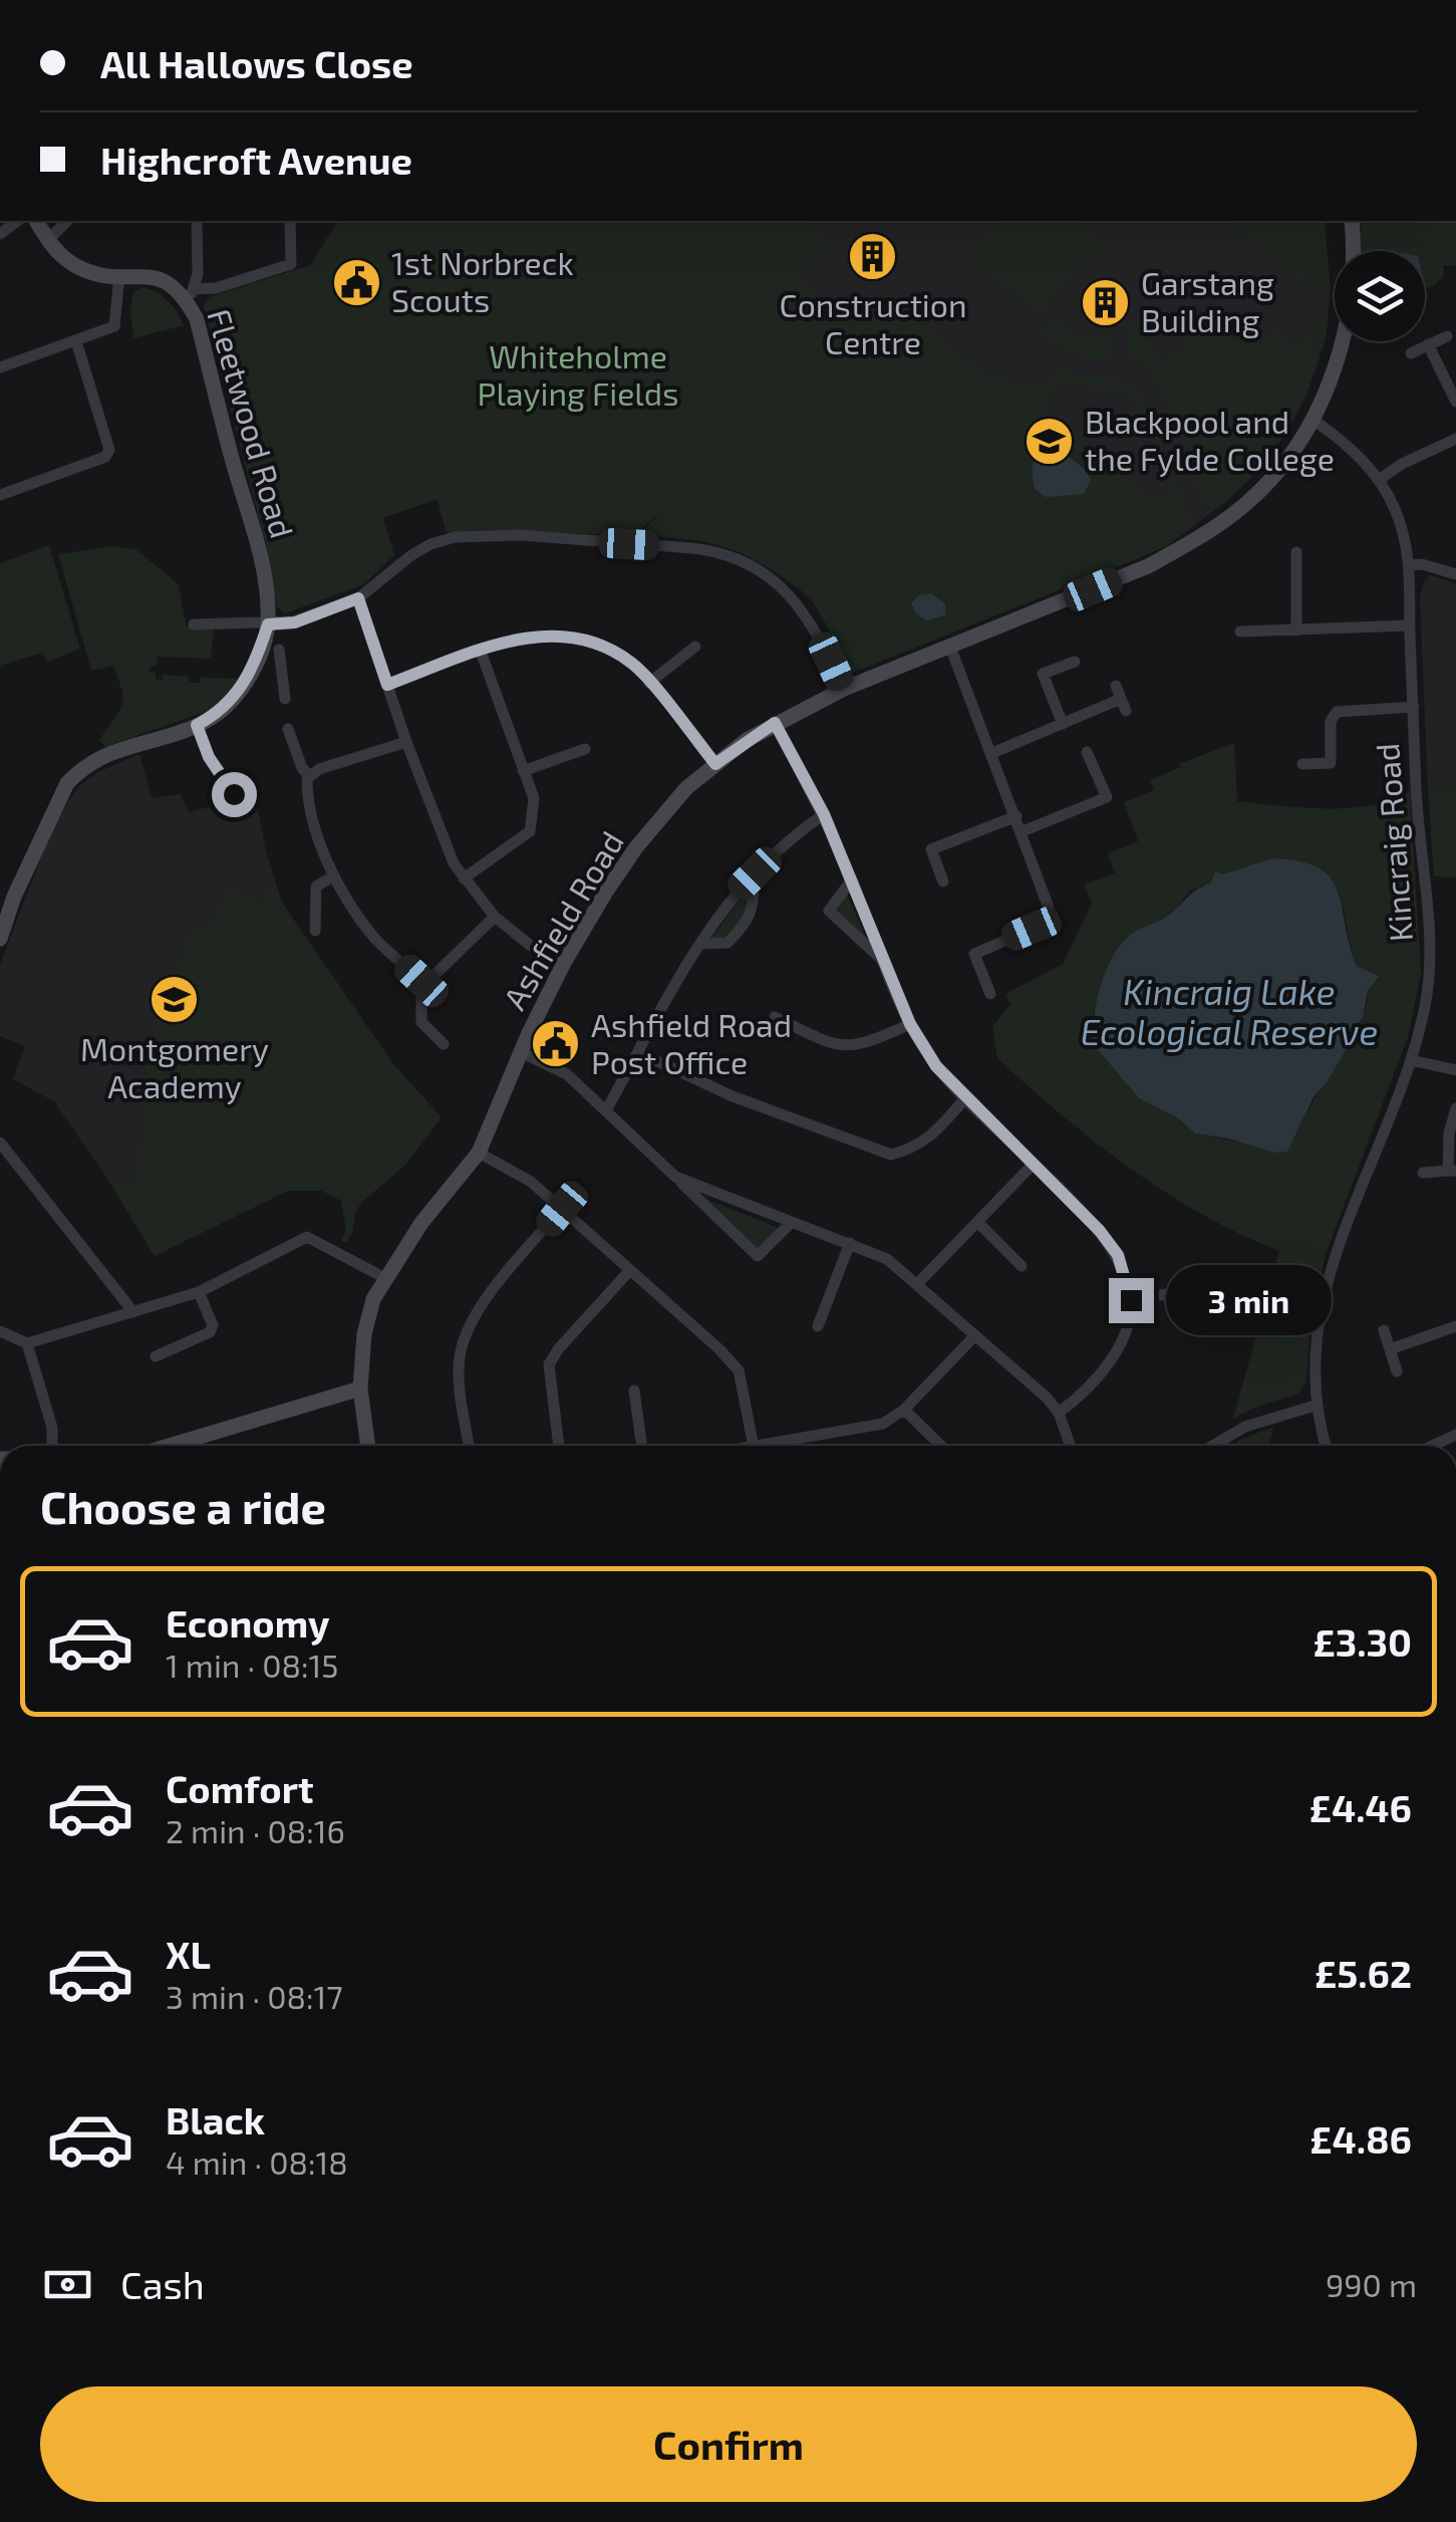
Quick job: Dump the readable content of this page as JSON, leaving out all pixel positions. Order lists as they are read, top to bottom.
{
  "streets": {
    "street": ["Fleetwood Road", "Kincraig Road", "Ashfield Road"]
  },
  "crossings": [
    ["Kincraig Road", "Ashfield Road"]
  ],
  "water": ["Kincraig Lake Ecological Reserve"],
  "parks": ["Whiteholme Playing Fields"],
  "places": {
    "building": ["Construction Centre", "Garstang Building"],
    "public building": ["1st Norbreck Scouts", "Ashfield Road Post Office"],
    "school or university": ["Blackpool and the Fylde College", "Montgomery Academy"]
  },
  "page": {
    "banner": ["All Hallows Close", "Highcroft Avenue"],
    "bubble": "3 min",
    "heading": "Choose a ride",
    "list": [
      {
        "name": "Economy",
        "note": "1 min · 08:15",
        "value": "£3.30"
      },
      {
        "name": "Comfort",
        "note": "2 min · 08:16",
        "value": "£4.46"
      },
      {
        "name": "XL",
        "note": "3 min · 08:17",
        "value": "£5.62"
      },
      {
        "name": "Black",
        "note": "4 min · 08:18",
        "value": "£4.86"
      }
    ],
    "pay": ["Cash", "990 m"],
    "buttons": "Confirm"
  }
}
